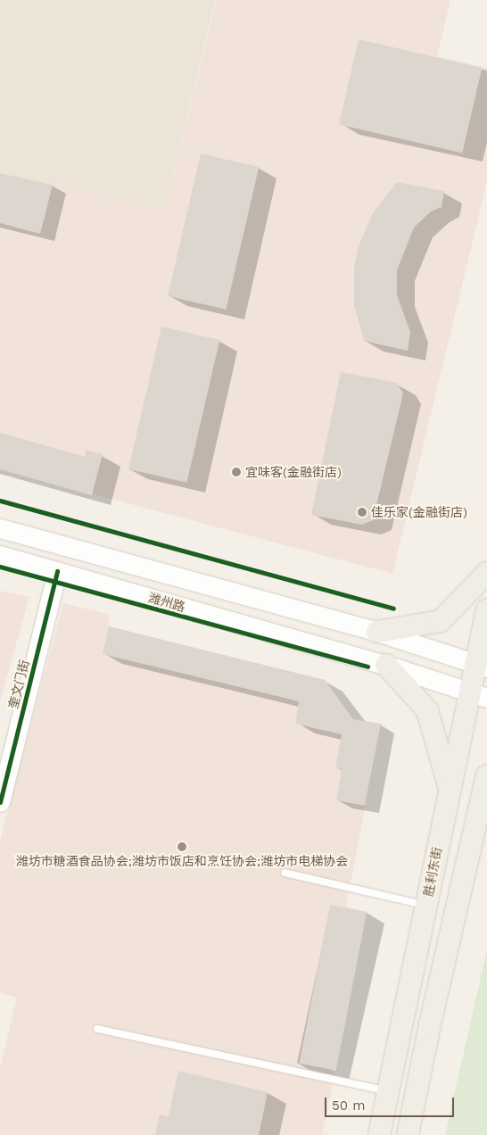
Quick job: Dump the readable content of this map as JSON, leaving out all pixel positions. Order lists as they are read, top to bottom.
{
  "streets": {
    "main road": ["潍州路", "奎文门街", "胜利东街"]
  },
  "crossings": [
    ["潍州路", "奎文门街"],
    ["潍州路", "胜利东街"]
  ],
  "places": ["宜味客(金融街店)", "佳乐家(金融街店)", "潍坊市糖酒食品协会;潍坊市饭店和烹饪协会;潍坊市电梯协会"],
  "scale_bar": "50 m"
}
